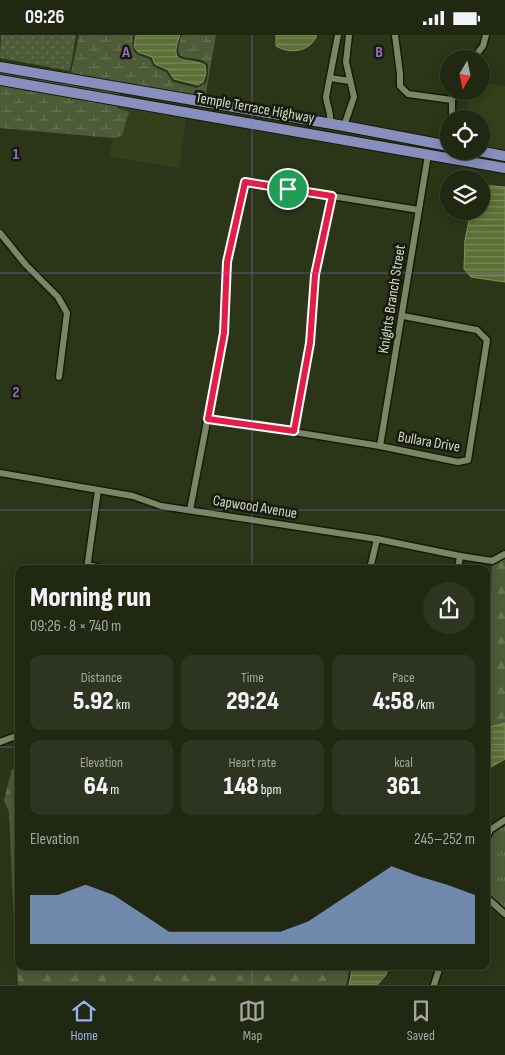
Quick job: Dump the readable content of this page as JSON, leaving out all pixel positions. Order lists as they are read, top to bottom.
{
  "streets": {
    "main road": ["Temple Terrace Highway"],
    "street": ["Knights Branch Street", "Bullara Drive", "Capwood Avenue"]
  },
  "crossings": [
    ["Temple Terrace Highway", "Knights Branch Street"],
    ["Knights Branch Street", "Bullara Drive"]
  ],
  "north": "bottom",
  "page": {
    "status": "09:26",
    "heading": ["Morning run", "09:26 · 8 × 740 m"],
    "stats": [
      ["Distance", "5.92 km"],
      ["Time", "29:24"],
      ["Pace", "4:58 /km"],
      ["Elevation", "64 m"],
      ["Heart rate", "148 bpm"],
      ["kcal", "361"]
    ],
    "chart": ["Elevation", "245–252 m"],
    "tabs": ["Home", "Map", "Saved"]
  },
  "grid": {
    "columns": ["A", "B"],
    "rows": ["1", "2"]
  }
}
